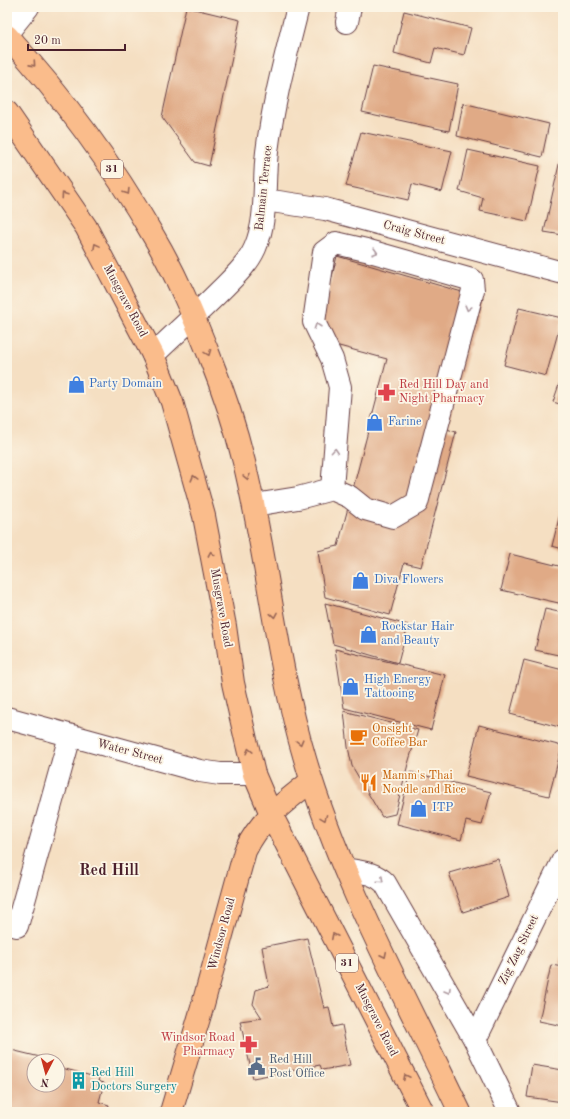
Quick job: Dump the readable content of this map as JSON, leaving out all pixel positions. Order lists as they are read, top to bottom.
{
  "streets": {
    "main road": ["31", "Musgrave Road", "Windsor Road"],
    "street": [
      "Balmain Terrace",
      "Craig Street",
      "Water Street",
      "Zig Zag Street"
    ]
  },
  "crossings": [
    ["31", "Balmain Terrace"],
    ["31", "Windsor Road"],
    ["Balmain Terrace", "Craig Street"],
    ["Balmain Terrace", "Musgrave Road"],
    ["Musgrave Road", "Water Street"],
    ["Musgrave Road", "Windsor Road"]
  ],
  "districts": ["Red Hill"],
  "places": {
    "shop": [
      "Party Domain",
      "Farine",
      "Diva Flowers",
      "Rockstar Hair and Beauty",
      "High Energy Tattooing",
      "ITP"
    ],
    "pharmacy": ["Red Hill Day and Night Pharmacy", "Windsor Road Pharmacy"],
    "cafe": ["Onsight Coffee Bar"],
    "restaurant": ["Mamm's Thai Noodle and Rice"],
    "public building": ["Red Hill Post Office"],
    "building": ["Red Hill Doctors Surgery"]
  },
  "scale_bar": "20 m",
  "north": "bottom"
}
